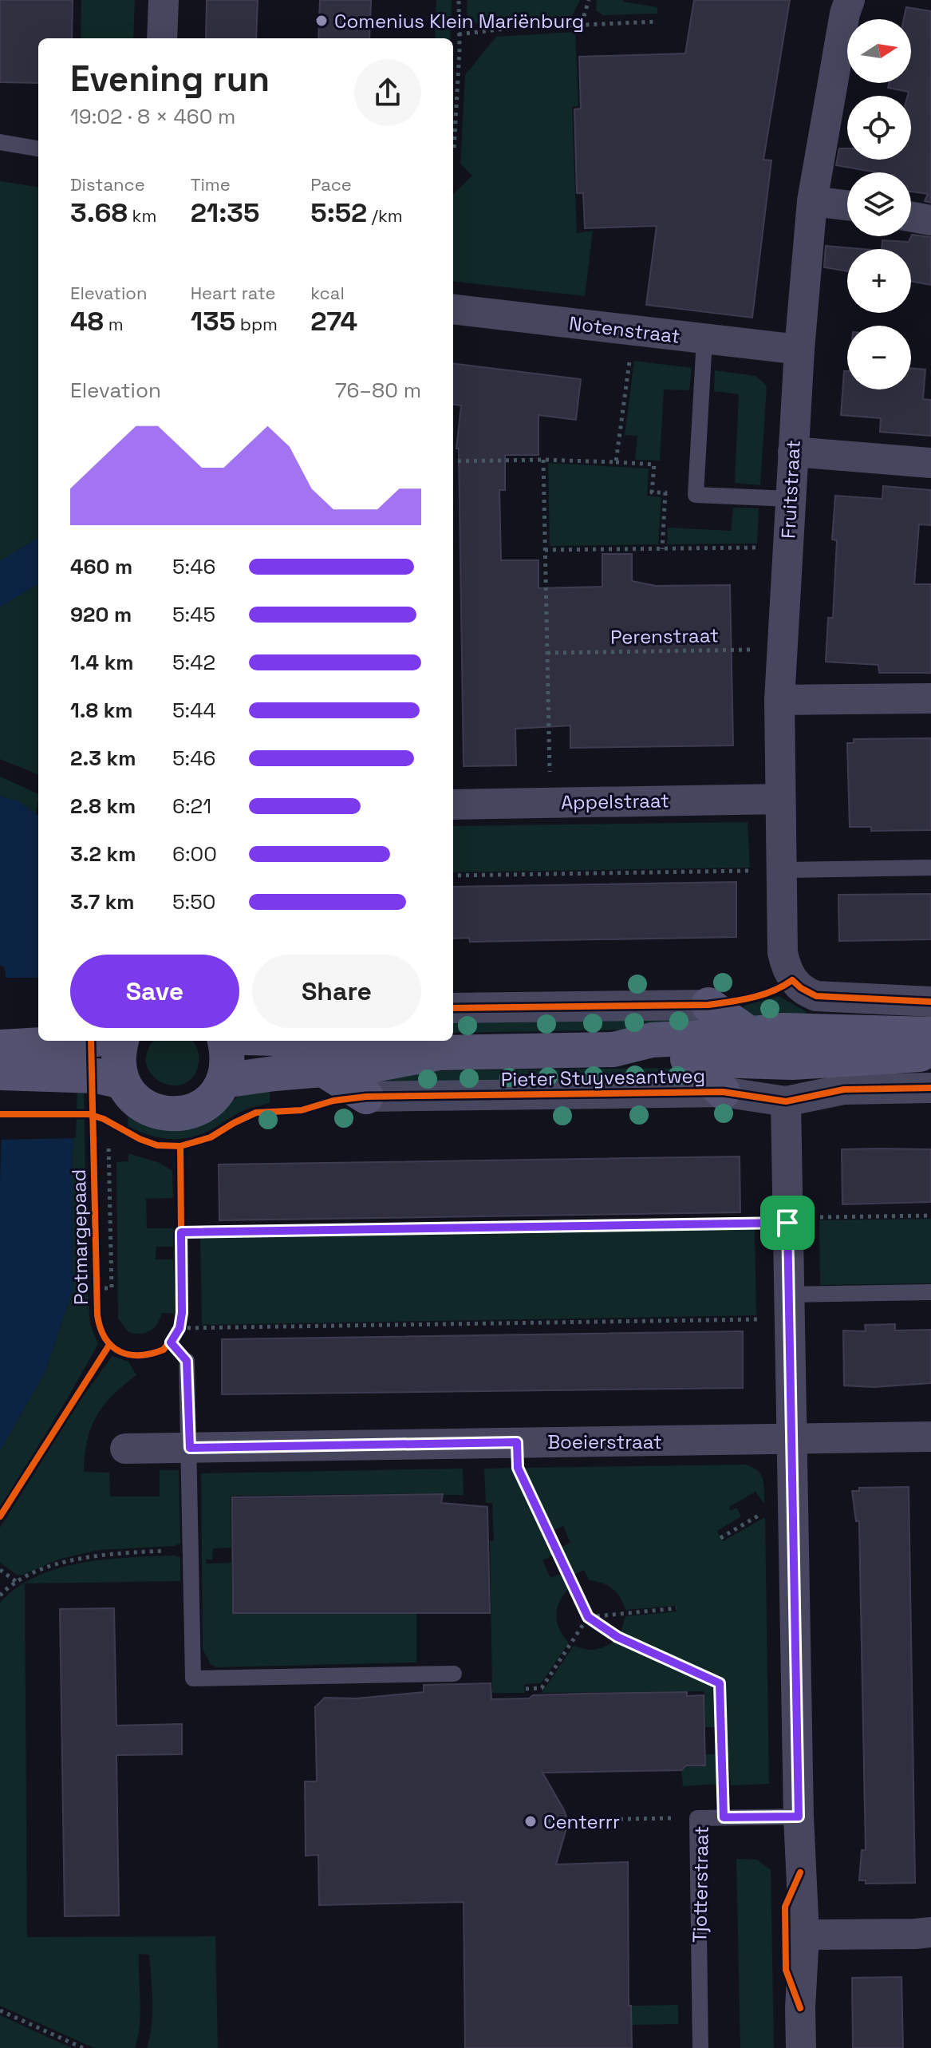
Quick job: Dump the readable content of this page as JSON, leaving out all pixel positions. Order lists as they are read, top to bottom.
{
  "streets": {
    "main road": ["Pieter Stuyvesantweg"],
    "street": [
      "Notenstraat",
      "Fruitstraat",
      "Appelstraat",
      "Boeierstraat"
    ],
    "lane": ["Tjotterstraat"],
    "path": ["Perenstraat"],
    "cycle path": ["Potmargepaad"]
  },
  "crossings": [
    ["Notenstraat", "Fruitstraat"],
    ["Fruitstraat", "Perenstraat"],
    ["Fruitstraat", "Appelstraat"]
  ],
  "places": ["Comenius Klein Mariënburg", "Centerrr"],
  "north": "right",
  "page": {
    "map_buttons": ["+", "−"],
    "heading": ["Evening run", "19:02 · 8 × 460 m"],
    "stats": [
      ["Distance", "3.68 km"],
      ["Time", "21:35"],
      ["Pace", "5:52 /km"],
      ["Elevation", "48 m"],
      ["Heart rate", "135 bpm"],
      ["kcal", "274"]
    ],
    "chart": ["Elevation", "76–80 m"],
    "list": [
      {
        "name": "460 m",
        "note": "5:46"
      },
      {
        "name": "920 m",
        "note": "5:45"
      },
      {
        "name": "1.4 km",
        "note": "5:42"
      },
      {
        "name": "1.8 km",
        "note": "5:44"
      },
      {
        "name": "2.3 km",
        "note": "5:46"
      },
      {
        "name": "2.8 km",
        "note": "6:21"
      },
      {
        "name": "3.2 km",
        "note": "6:00"
      },
      {
        "name": "3.7 km",
        "note": "5:50"
      }
    ],
    "buttons": ["Save", "Share"]
  }
}
